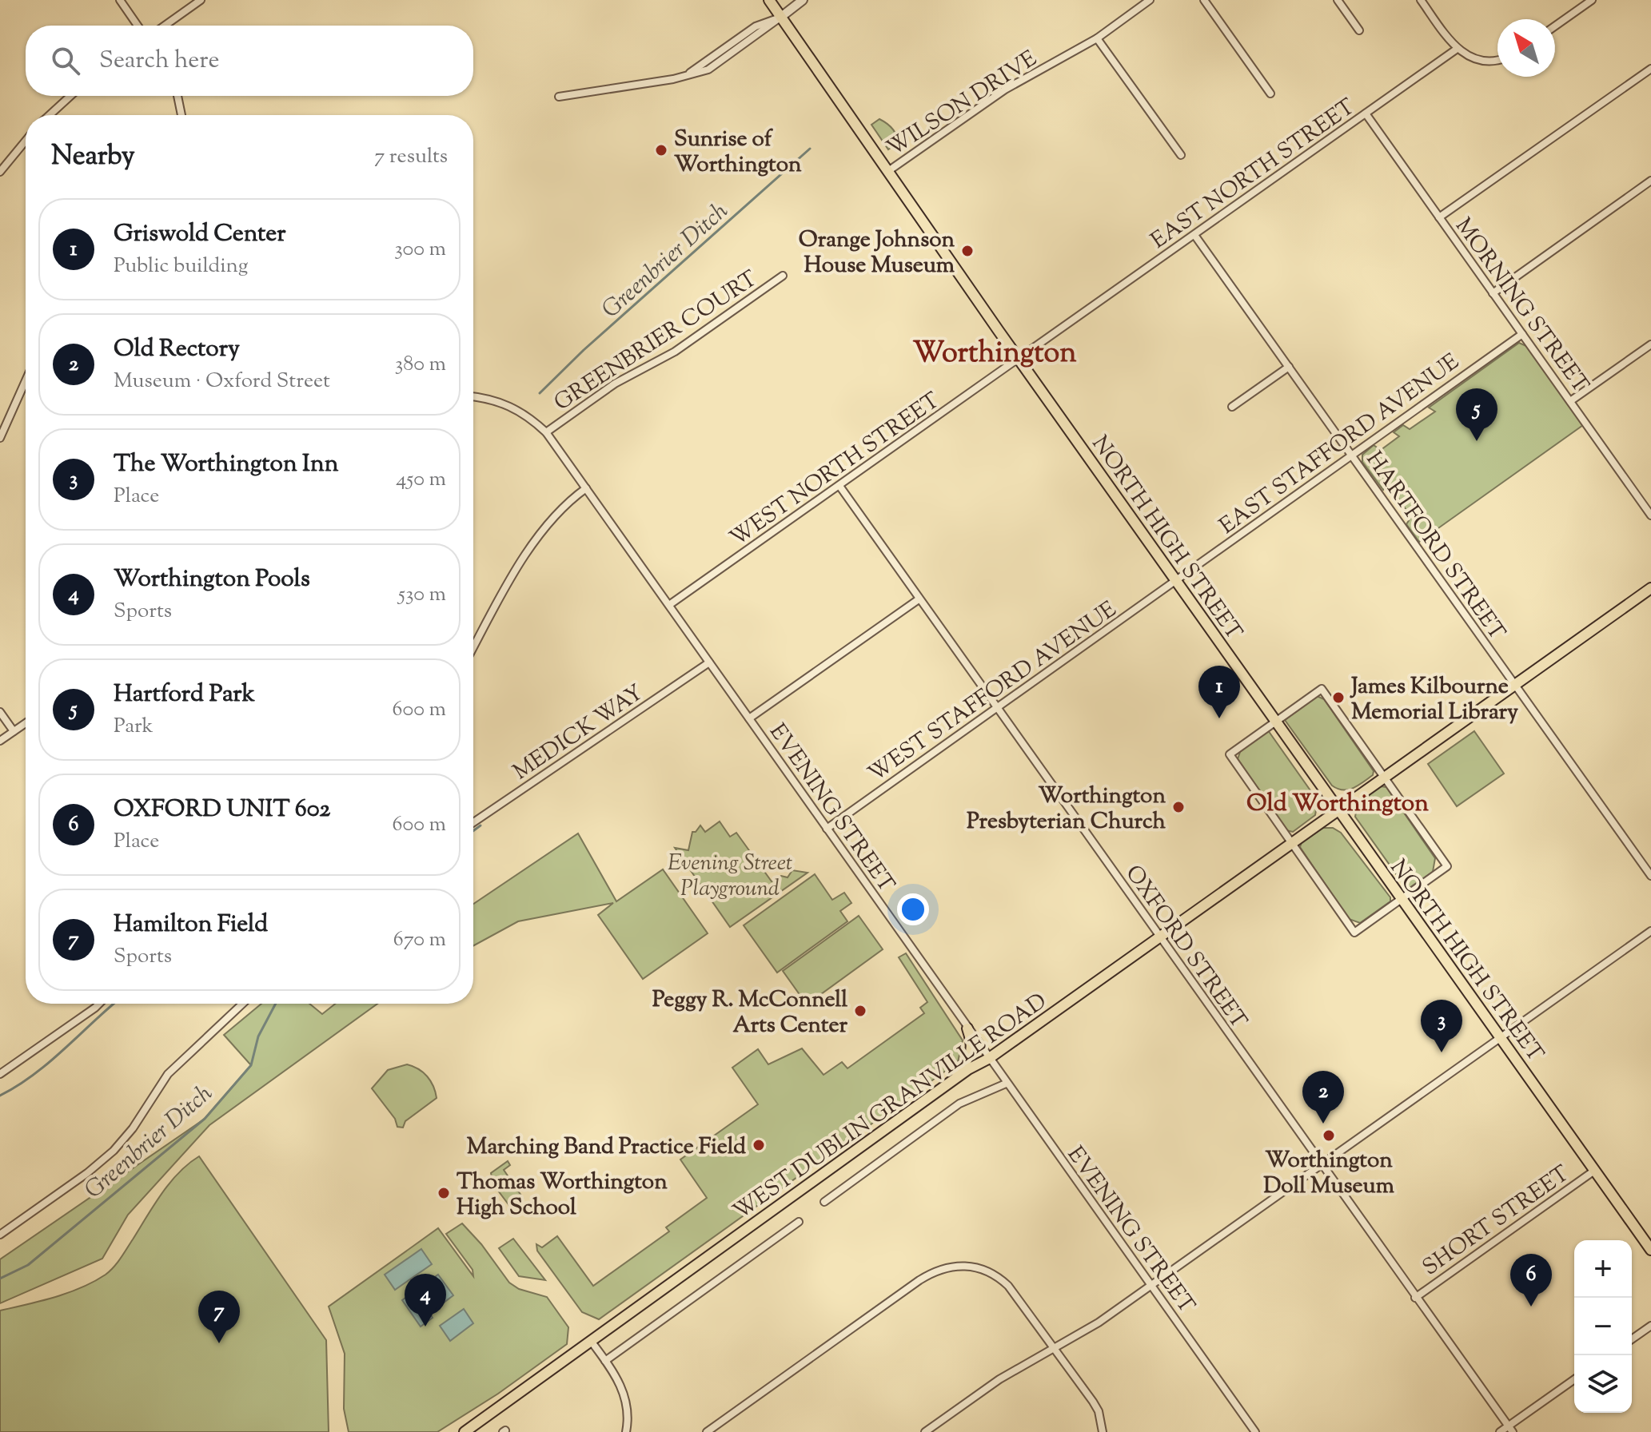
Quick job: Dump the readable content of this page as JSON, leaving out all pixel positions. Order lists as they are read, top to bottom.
{
  "streets": {
    "main road": ["NORTH HIGH STREET", "WEST DUBLIN GRANVILLE ROAD"],
    "street": [
      "WILSON DRIVE",
      "EAST NORTH STREET",
      "MORNING STREET",
      "GREENBRIER COURT",
      "EAST STAFFORD AVENUE",
      "WEST NORTH STREET",
      "HARTFORD STREET",
      "WEST STAFFORD AVENUE",
      "MEDICK WAY",
      "EVENING STREET",
      "OXFORD STREET",
      "SHORT STREET"
    ]
  },
  "crossings": [
    ["WILSON DRIVE", "NORTH HIGH STREET"],
    ["EAST NORTH STREET", "MORNING STREET"],
    ["EAST NORTH STREET", "WEST NORTH STREET"],
    ["EAST NORTH STREET", "NORTH HIGH STREET"],
    ["EAST NORTH STREET", "HARTFORD STREET"],
    ["MORNING STREET", "EAST STAFFORD AVENUE"],
    ["GREENBRIER COURT", "EVENING STREET"],
    ["EAST STAFFORD AVENUE", "NORTH HIGH STREET"],
    ["EAST STAFFORD AVENUE", "HARTFORD STREET"],
    ["EAST STAFFORD AVENUE", "WEST STAFFORD AVENUE"],
    ["WEST NORTH STREET", "NORTH HIGH STREET"],
    ["WEST NORTH STREET", "EVENING STREET"],
    ["WEST NORTH STREET", "OXFORD STREET"],
    ["NORTH HIGH STREET", "WEST STAFFORD AVENUE"],
    ["NORTH HIGH STREET", "WEST DUBLIN GRANVILLE ROAD"],
    ["NORTH HIGH STREET", "SHORT STREET"],
    ["HARTFORD STREET", "WEST DUBLIN GRANVILLE ROAD"],
    ["WEST STAFFORD AVENUE", "EVENING STREET"],
    ["WEST STAFFORD AVENUE", "OXFORD STREET"],
    ["MEDICK WAY", "EVENING STREET"],
    ["EVENING STREET", "WEST DUBLIN GRANVILLE ROAD"],
    ["OXFORD STREET", "WEST DUBLIN GRANVILLE ROAD"],
    ["OXFORD STREET", "SHORT STREET"]
  ],
  "districts": ["Worthington", "Old Worthington"],
  "water": ["Greenbrier Ditch"],
  "parks": ["Evening Street Playground"],
  "places": [
    "Sunrise of Worthington",
    "Orange Johnson House Museum",
    "James Kilbourne Memorial Library",
    "Worthington Presbyterian Church",
    "Peggy R. McConnell Arts Center",
    "Worthington Doll Museum",
    "Marching Band Practice Field",
    "Thomas Worthington High School"
  ],
  "north": "top left",
  "page": {
    "search": "Search here",
    "heading": ["Nearby", "7 results"],
    "list": [
      {
        "mark": "1",
        "name": "Griswold Center",
        "note": "Public building",
        "value": "300 m"
      },
      {
        "mark": "2",
        "name": "Old Rectory",
        "note": "Museum · Oxford Street",
        "value": "380 m"
      },
      {
        "mark": "3",
        "name": "The Worthington Inn",
        "note": "Place",
        "value": "450 m"
      },
      {
        "mark": "4",
        "name": "Worthington Pools",
        "note": "Sports",
        "value": "530 m"
      },
      {
        "mark": "5",
        "name": "Hartford Park",
        "note": "Park",
        "value": "600 m"
      },
      {
        "mark": "6",
        "name": "OXFORD UNIT 602",
        "note": "Place",
        "value": "600 m"
      },
      {
        "mark": "7",
        "name": "Hamilton Field",
        "note": "Sports",
        "value": "670 m"
      }
    ],
    "pins": [
      "5",
      "1",
      "3",
      "2",
      "6",
      "4",
      "7"
    ],
    "map_buttons": ["+", "−"]
  }
}
